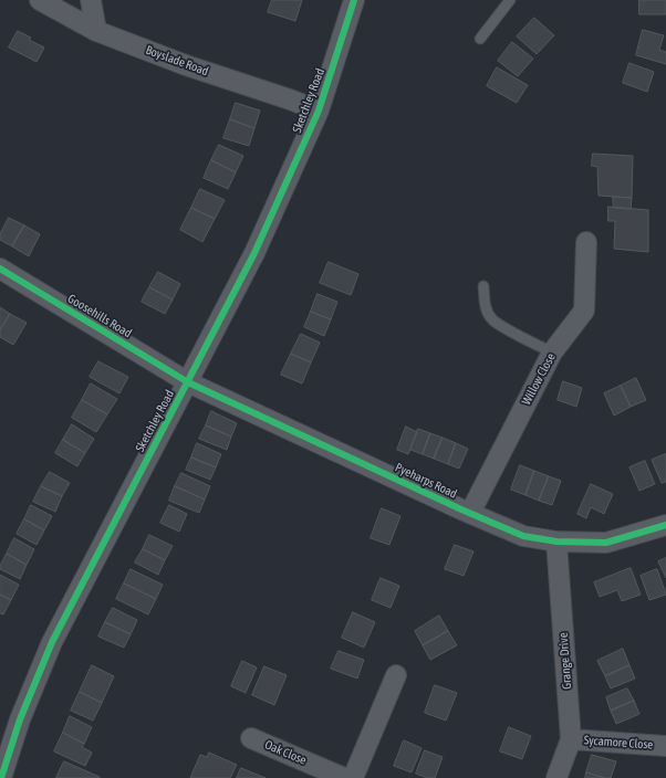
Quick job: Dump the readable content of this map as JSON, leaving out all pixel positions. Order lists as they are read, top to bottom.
{
  "streets": {
    "street": [
      "Boyslade Road",
      "Sketchley Road",
      "Goosehills Road",
      "Willow Close",
      "Pyeharps Road",
      "Grange Drive",
      "Sycamore Close",
      "Oak Close"
    ]
  },
  "crossings": [
    ["Boyslade Road", "Sketchley Road"],
    ["Sketchley Road", "Goosehills Road"],
    ["Sketchley Road", "Pyeharps Road"],
    ["Goosehills Road", "Pyeharps Road"],
    ["Willow Close", "Pyeharps Road"],
    ["Pyeharps Road", "Grange Drive"],
    ["Grange Drive", "Sycamore Close"]
  ]
}
